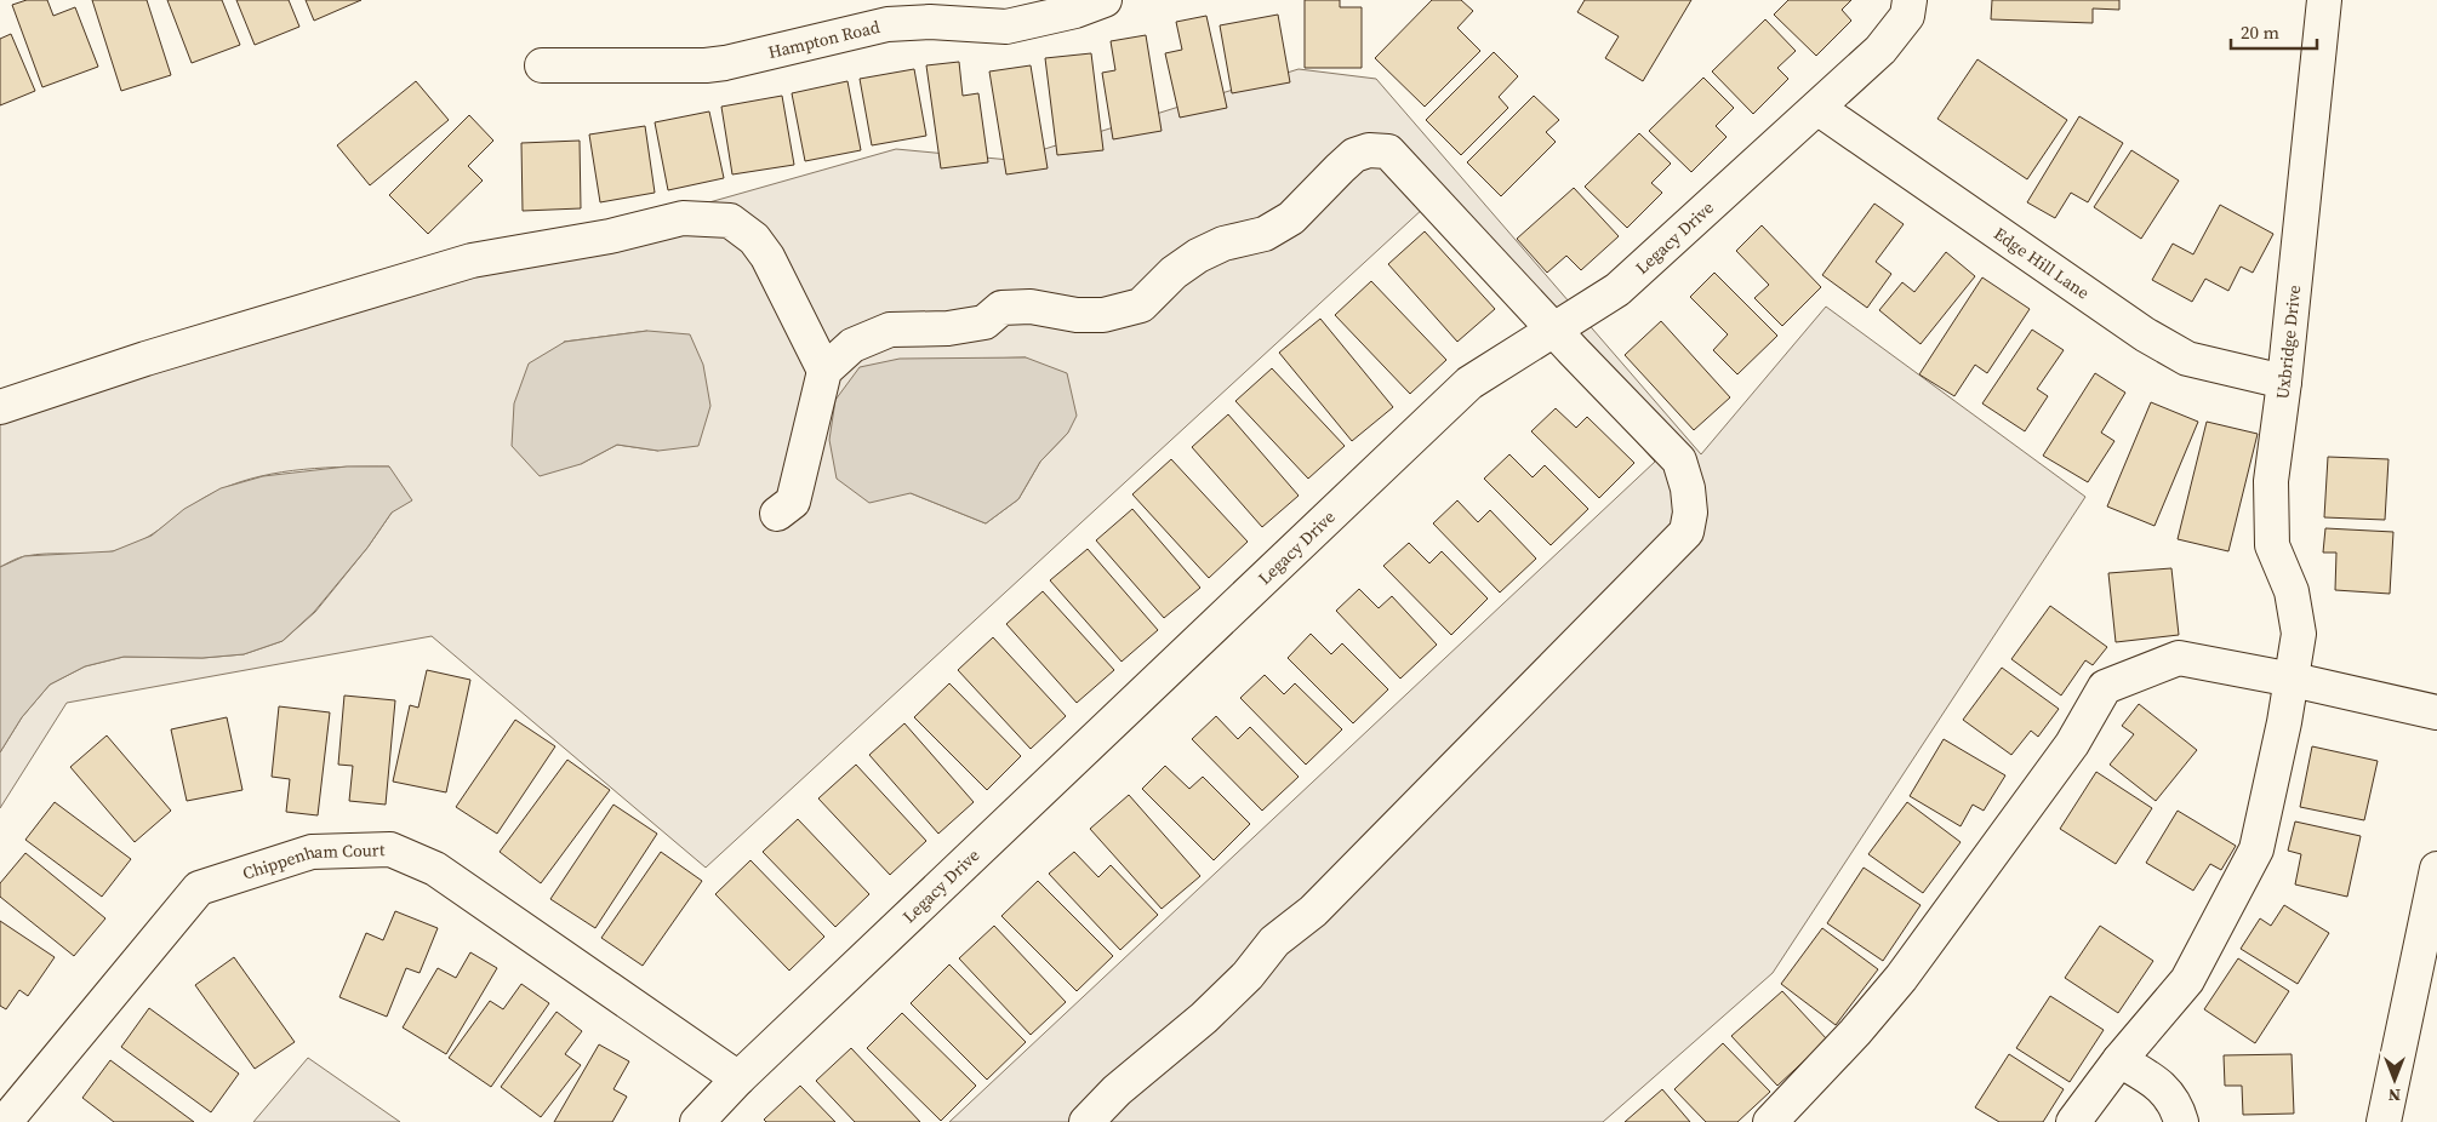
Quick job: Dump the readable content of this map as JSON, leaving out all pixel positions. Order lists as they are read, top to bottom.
{
  "streets": {
    "street": [
      "Hampton Road",
      "Legacy Drive",
      "Edge Hill Lane",
      "Uxbridge Drive",
      "Chippenham Court"
    ]
  },
  "crossings": [
    ["Legacy Drive", "Edge Hill Lane"],
    ["Legacy Drive", "Chippenham Court"],
    ["Edge Hill Lane", "Uxbridge Drive"]
  ],
  "scale_bar": "20 m",
  "north": "bottom"
}
